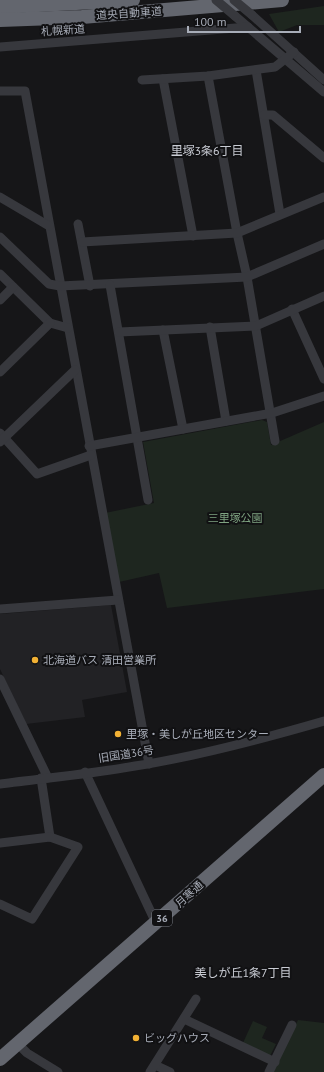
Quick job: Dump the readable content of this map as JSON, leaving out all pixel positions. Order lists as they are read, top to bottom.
{
  "streets": {
    "highway": ["道央自動車道", "月寒通", "36"],
    "street": ["札幌新道", "旧国道36号"]
  },
  "districts": ["里塚3条6丁目", "美しが丘1条7丁目"],
  "parks": ["三里塚公園"],
  "places": ["北海道バス 清田営業所", "里塚・美しが丘地区センター", "ビッグハウス"],
  "scale_bar": "100 m"
}
